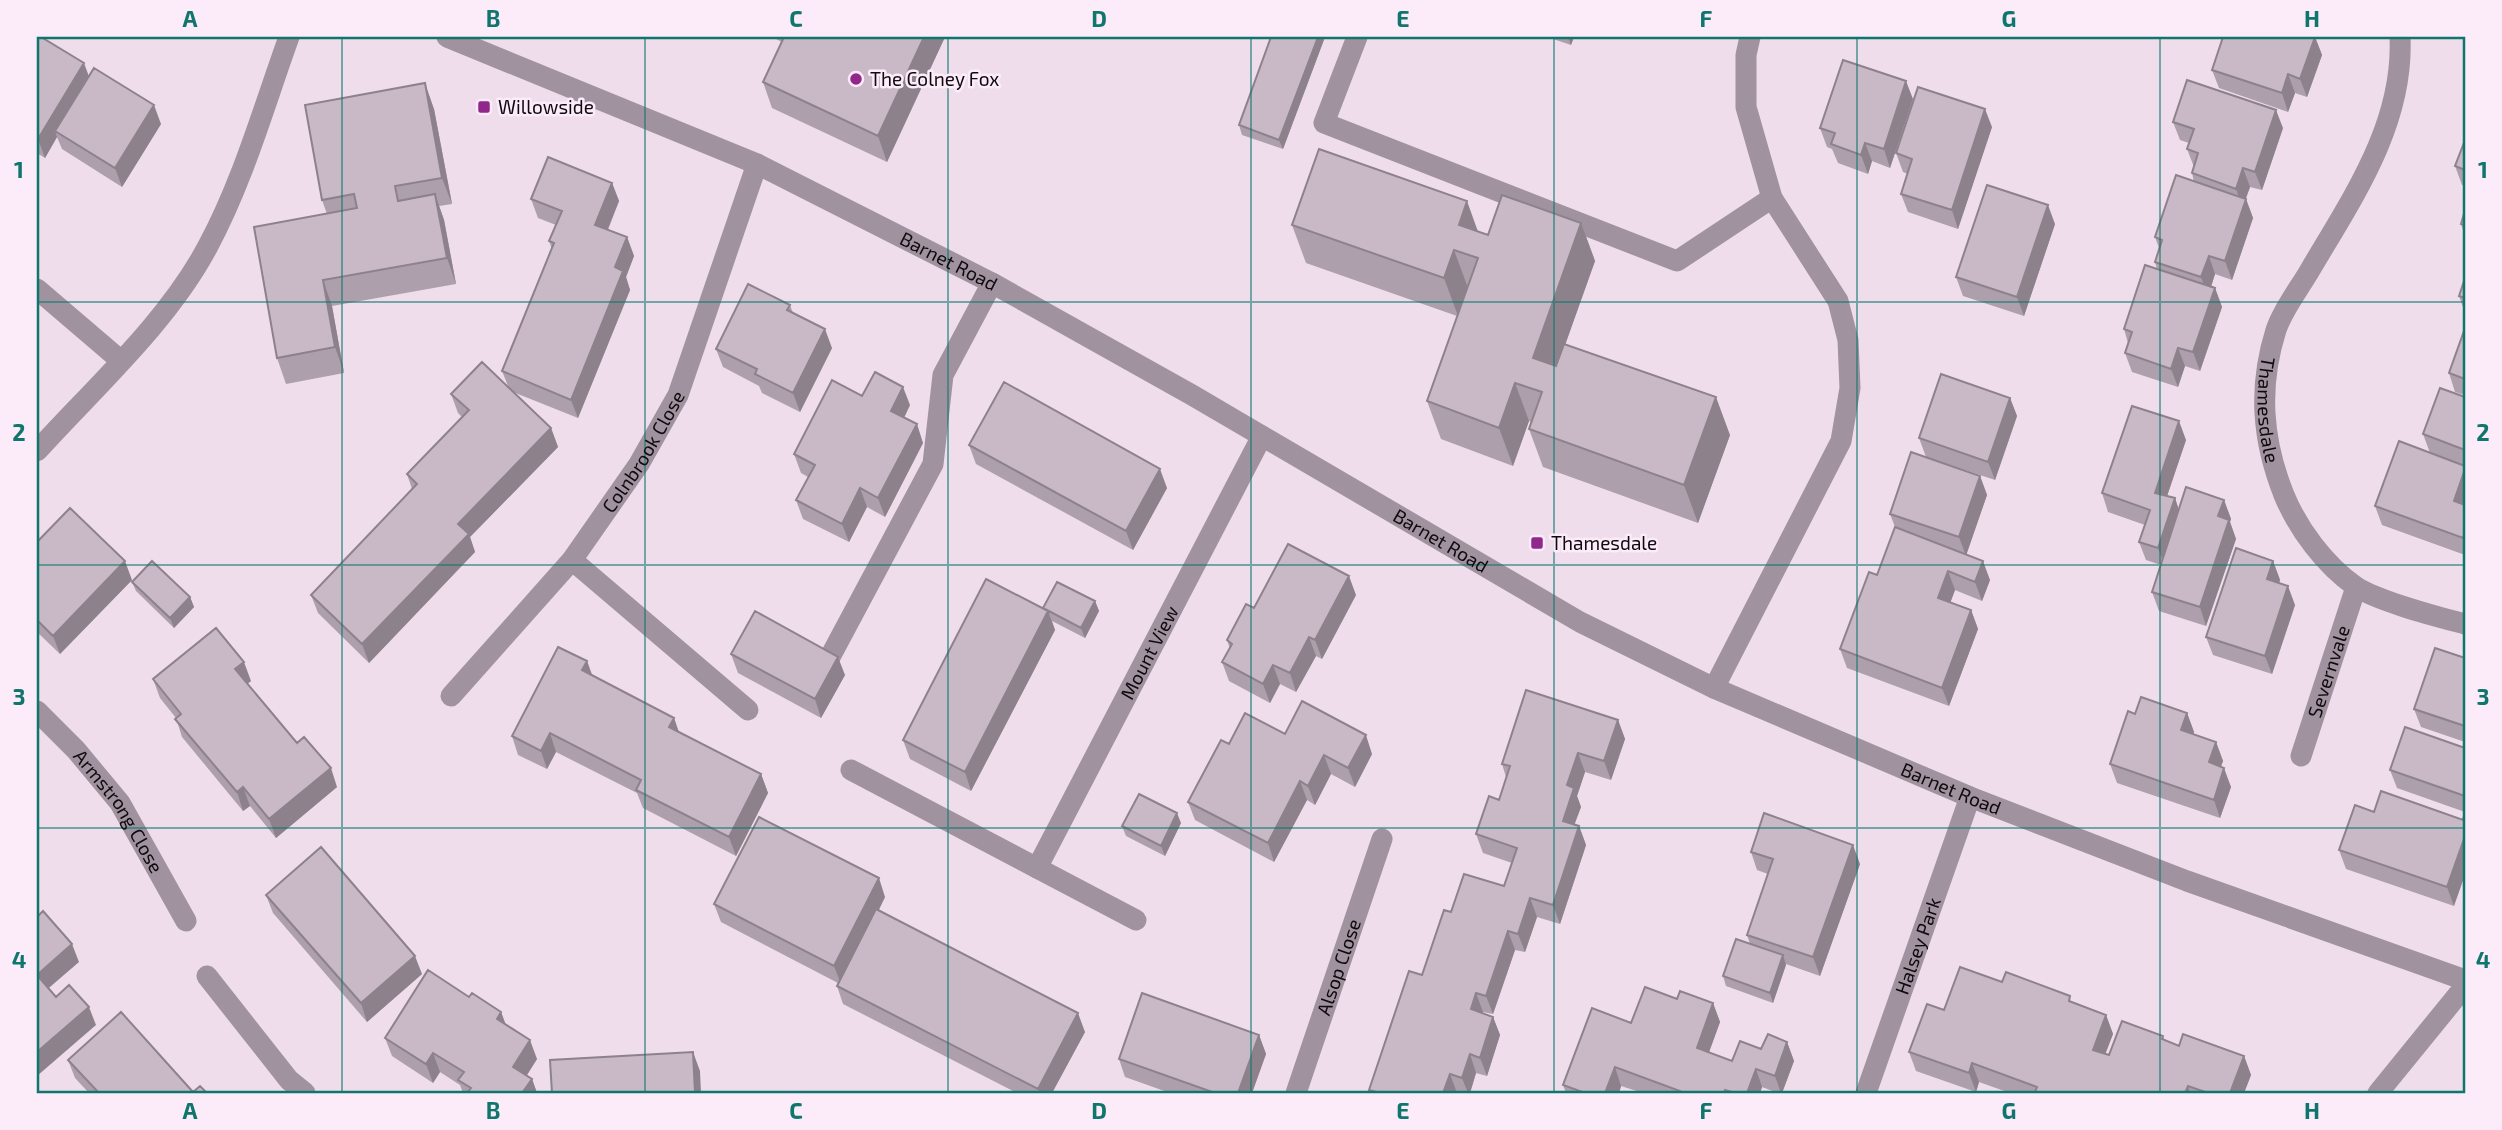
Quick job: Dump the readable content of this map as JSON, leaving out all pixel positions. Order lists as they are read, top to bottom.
{
  "streets": {
    "street": [
      "Barnet Road",
      "Thamesdale",
      "Colnbrook Close",
      "Mount View",
      "Severnvale",
      "Armstrong Close",
      "Halsey Park",
      "Alsop Close"
    ]
  },
  "crossings": [
    ["Barnet Road", "Colnbrook Close"],
    ["Barnet Road", "Mount View"],
    ["Barnet Road", "Halsey Park"],
    ["Thamesdale", "Severnvale"]
  ],
  "places": {
    "other": ["The Colney Fox"],
    "transit": ["Willowside", "Thamesdale"]
  },
  "grid": {
    "columns": [
      "A",
      "B",
      "C",
      "D",
      "E",
      "F",
      "G",
      "H"
    ],
    "rows": [
      "1",
      "2",
      "3",
      "4"
    ]
  }
}
